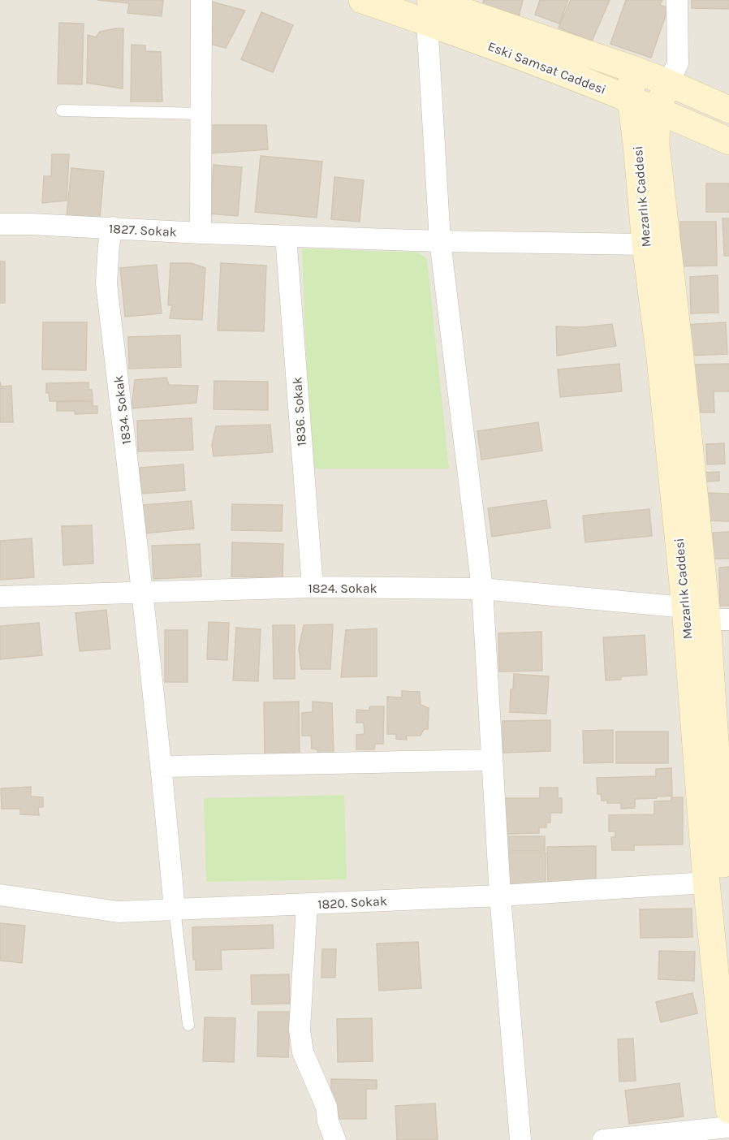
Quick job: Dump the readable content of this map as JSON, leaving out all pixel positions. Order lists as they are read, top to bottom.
{
  "streets": {
    "street": [
      "Eski Samsat Caddesi",
      "Mezarlık Caddesi",
      "1827. Sokak",
      "1834. Sokak",
      "1836. Sokak",
      "1824. Sokak",
      "1820. Sokak"
    ]
  },
  "crossings": [
    ["Eski Samsat Caddesi", "Mezarlık Caddesi"],
    ["Mezarlık Caddesi", "1827. Sokak"],
    ["Mezarlık Caddesi", "1824. Sokak"],
    ["Mezarlık Caddesi", "1820. Sokak"],
    ["1827. Sokak", "1834. Sokak"],
    ["1827. Sokak", "1836. Sokak"],
    ["1834. Sokak", "1824. Sokak"],
    ["1834. Sokak", "1820. Sokak"],
    ["1836. Sokak", "1824. Sokak"]
  ]
}
